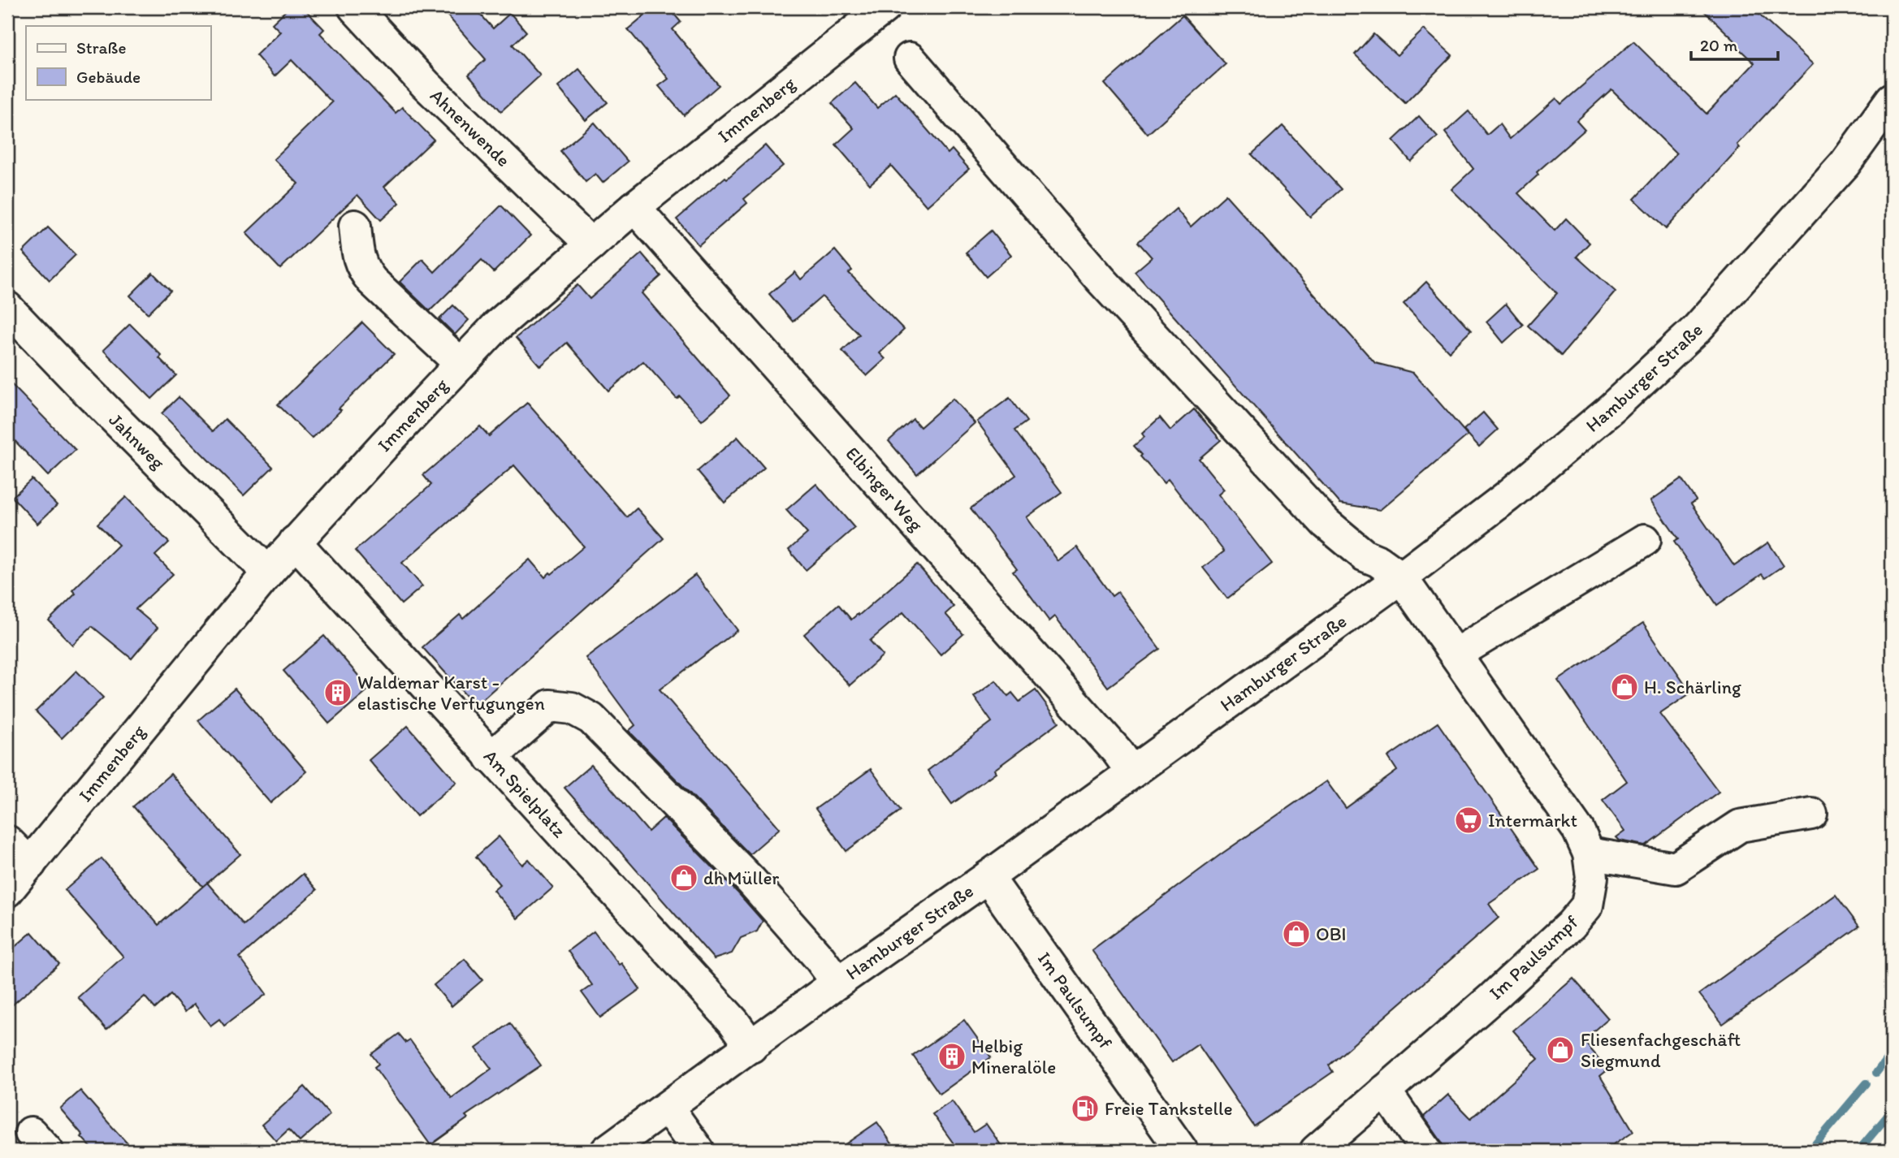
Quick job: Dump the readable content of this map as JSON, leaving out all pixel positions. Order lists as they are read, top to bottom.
{
  "streets": {
    "street": [
      "Immenberg",
      "Ahnenwende",
      "Hamburger Straße",
      "Jahnweg",
      "Elbinger Weg",
      "Am Spielplatz",
      "Im Paulsumpf"
    ]
  },
  "crossings": [
    ["Immenberg", "Ahnenwende"],
    ["Immenberg", "Jahnweg"],
    ["Immenberg", "Elbinger Weg"],
    ["Immenberg", "Am Spielplatz"],
    ["Hamburger Straße", "Elbinger Weg"],
    ["Hamburger Straße", "Am Spielplatz"],
    ["Hamburger Straße", "Im Paulsumpf"]
  ],
  "places": {
    "shop": [
      "H. Schärling",
      "dh Müller",
      "OBI",
      "Fliesenfachgeschäft Siegmund"
    ],
    "building": ["Waldemar Karst - elastische Verfugungen", "Helbig Mineralöle"],
    "supermarket": ["Intermarkt"],
    "fuel station": ["Freie Tankstelle"]
  },
  "legend": ["Straße", "Gebäude"],
  "scale_bar": "20 m"
}
